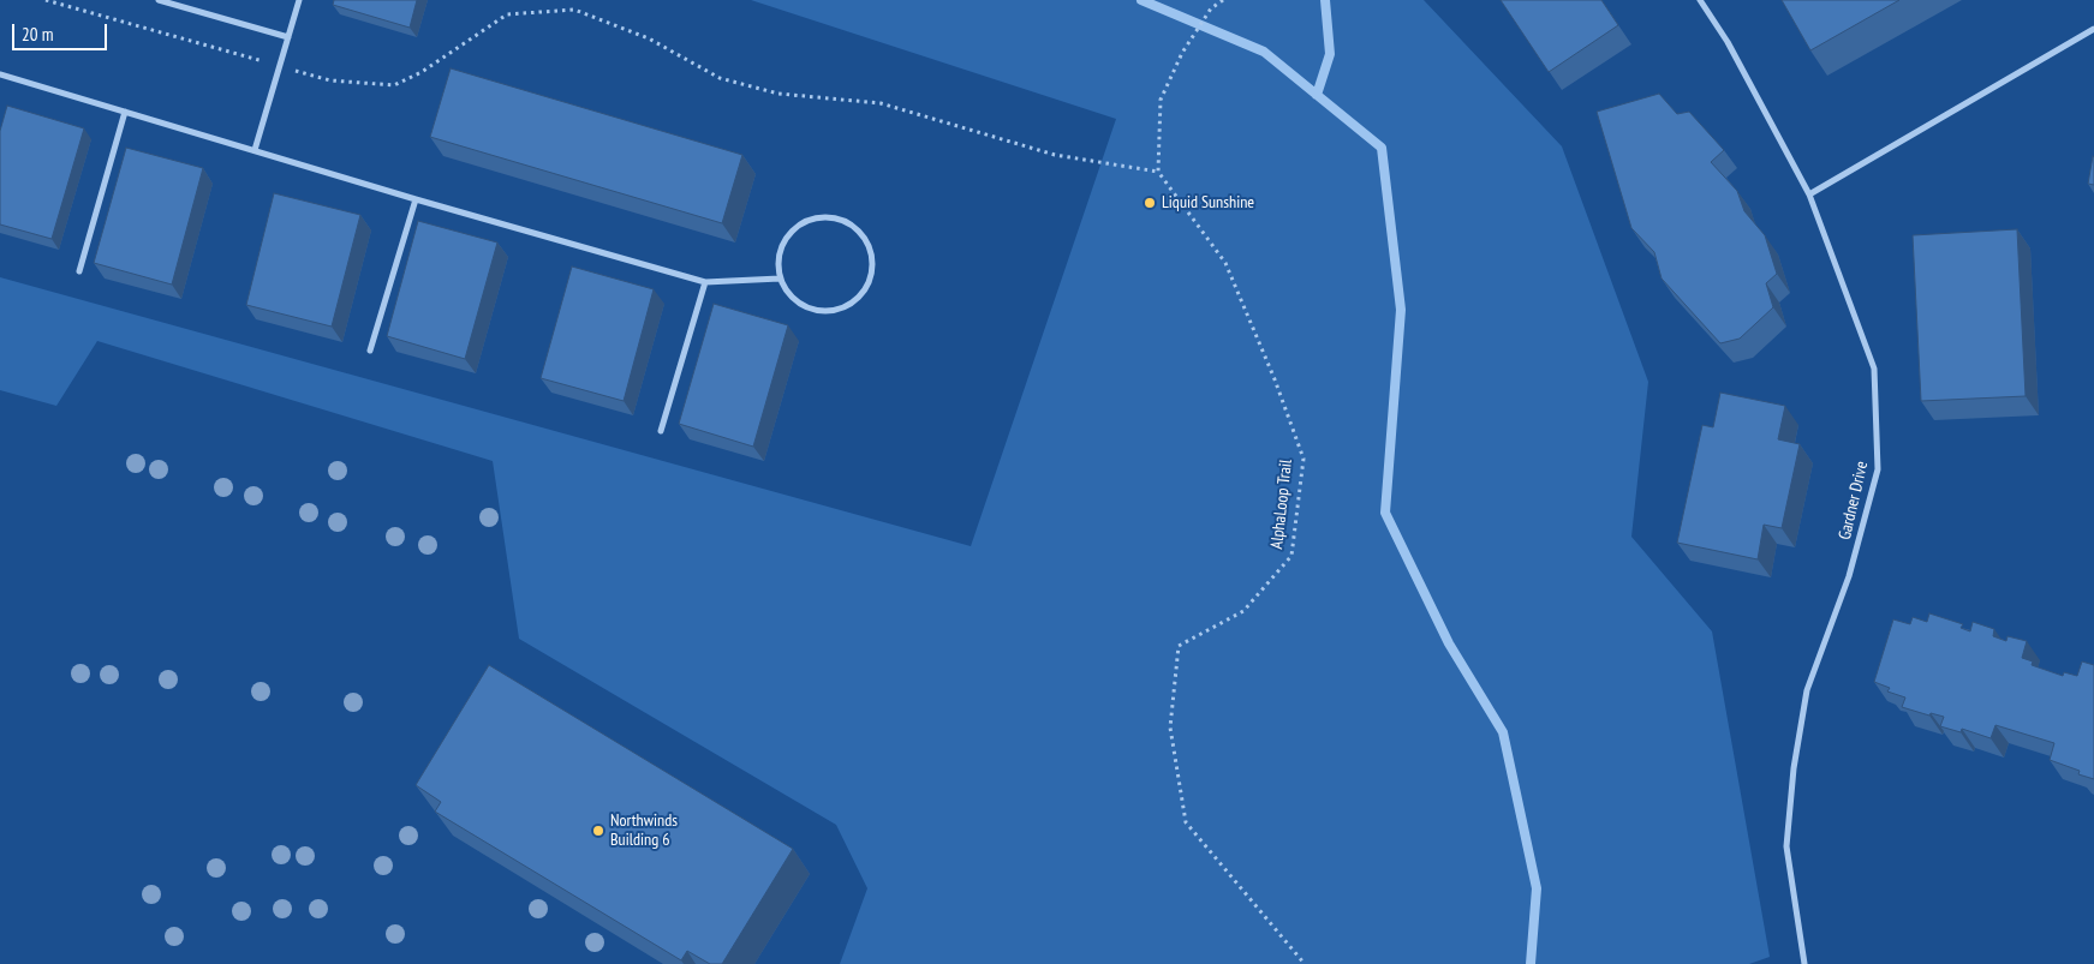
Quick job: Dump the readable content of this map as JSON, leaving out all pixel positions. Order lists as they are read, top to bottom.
{
  "streets": {
    "street": ["Gardner Drive"],
    "path": ["AlphaLoop Trail"]
  },
  "places": ["Liquid Sunshine", "Northwinds Building 6"],
  "scale_bar": "20 m"
}
